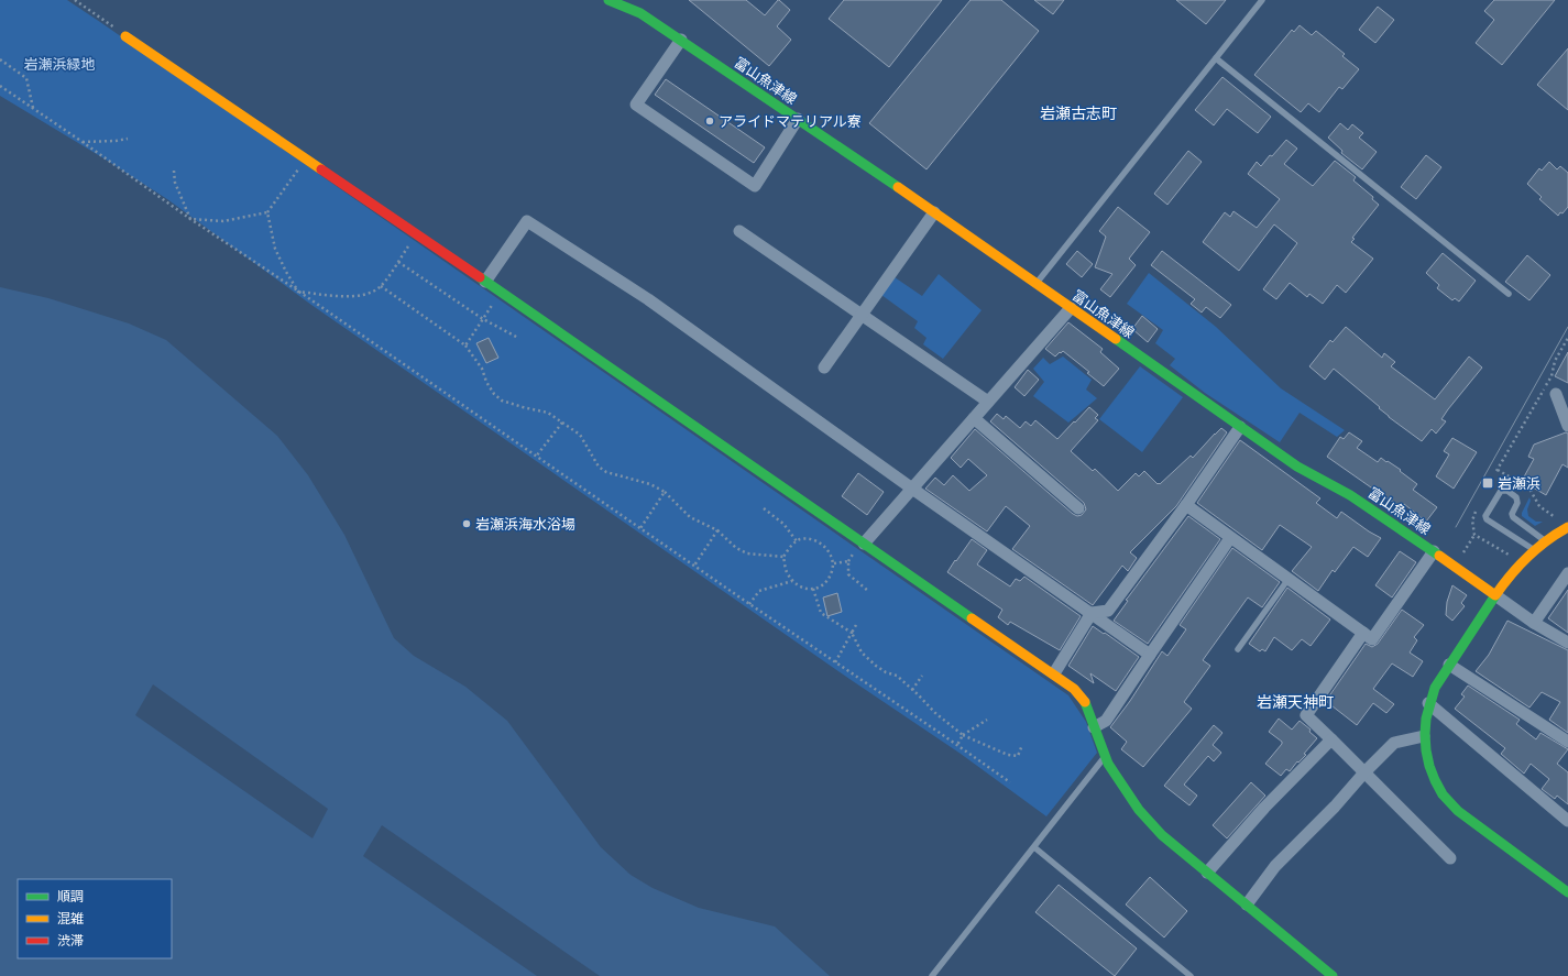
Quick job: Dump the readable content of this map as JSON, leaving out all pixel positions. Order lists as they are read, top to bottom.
{
  "streets": {
    "street": ["富山魚津線"]
  },
  "districts": ["岩瀬古志町", "岩瀬天神町"],
  "parks": ["岩瀬浜緑地"],
  "places": {
    "other": ["アライドマテリアル寮", "岩瀬浜海水浴場"],
    "transit": ["岩瀬浜"]
  },
  "legend": ["順調", "混雑", "渋滞"]
}
